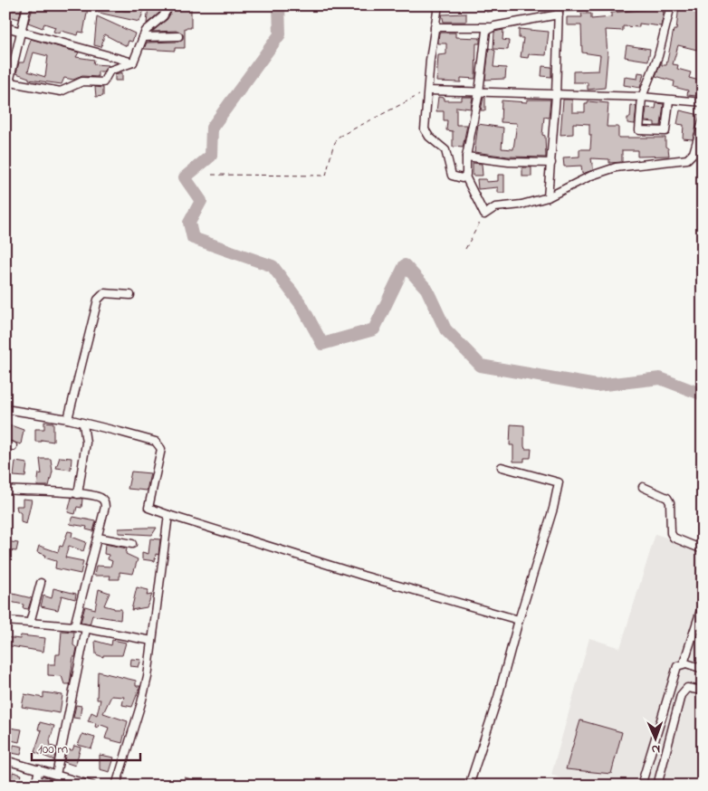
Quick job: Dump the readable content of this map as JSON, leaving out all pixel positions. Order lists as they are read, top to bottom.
{
  "scale_bar": "100 m",
  "north": "bottom"
}
